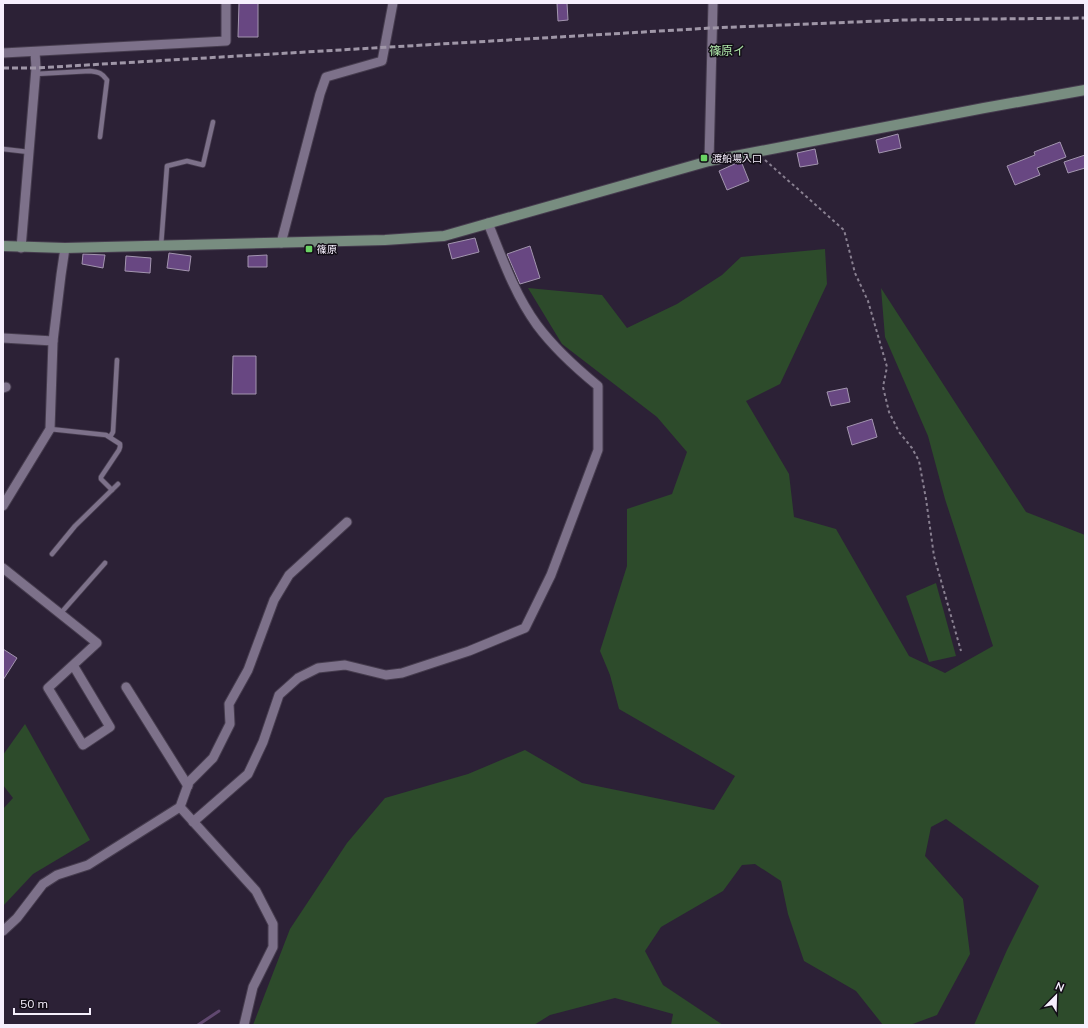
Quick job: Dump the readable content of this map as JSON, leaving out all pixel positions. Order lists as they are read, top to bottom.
{
  "districts": ["篠原イ"],
  "places": {
    "transit": ["渡船場入口", "篠原"]
  },
  "scale_bar": "50 m",
  "north": "top right"
}
